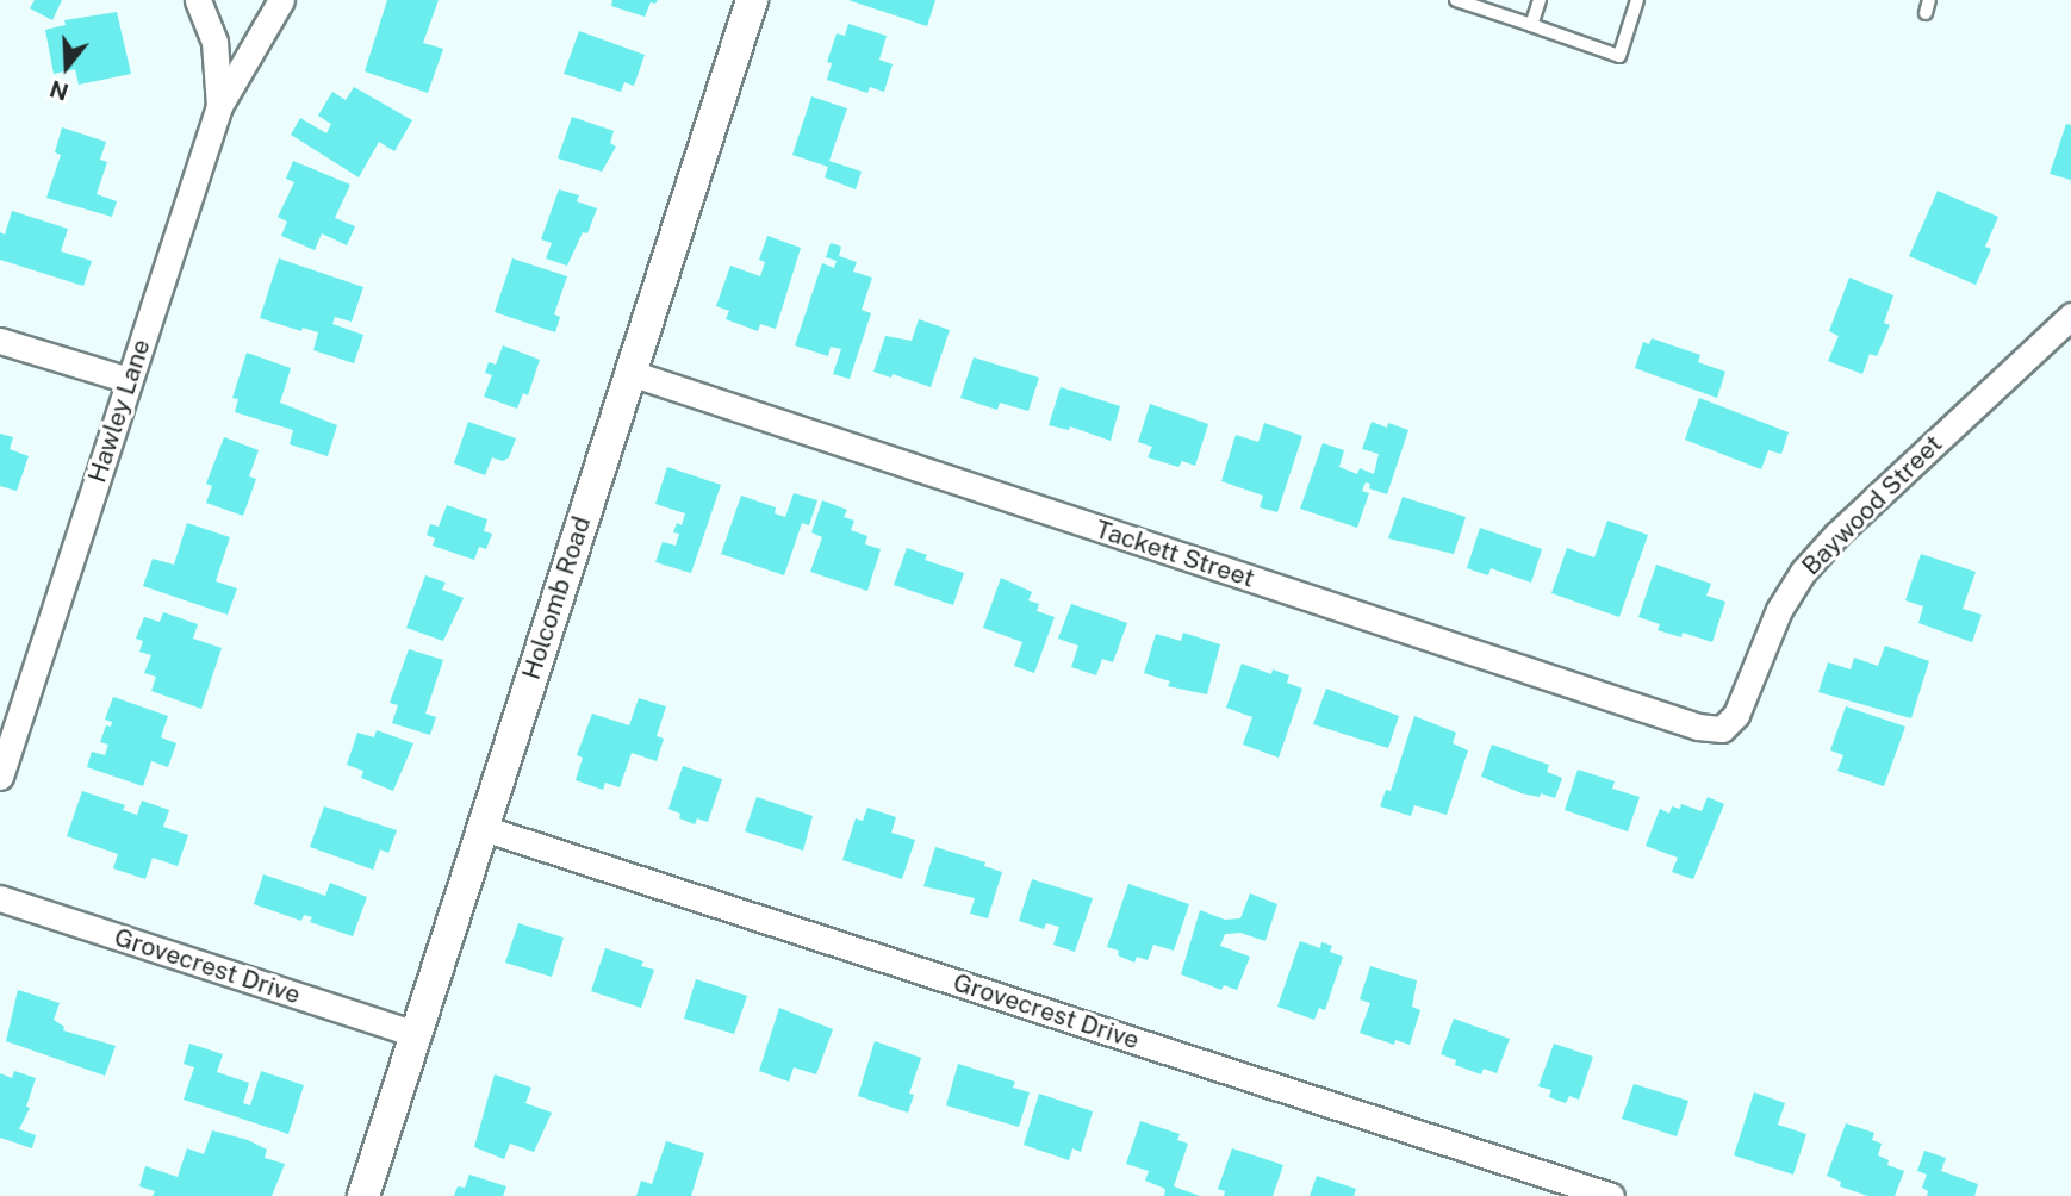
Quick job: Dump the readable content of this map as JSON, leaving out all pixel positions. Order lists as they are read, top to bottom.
{
  "streets": {
    "street": [
      "Hawley Lane",
      "Baywood Street",
      "Tackett Street",
      "Holcomb Road",
      "Grovecrest Drive"
    ]
  },
  "crossings": [
    ["Baywood Street", "Tackett Street"],
    ["Tackett Street", "Holcomb Road"],
    ["Holcomb Road", "Grovecrest Drive"]
  ],
  "north": "bottom"
}
